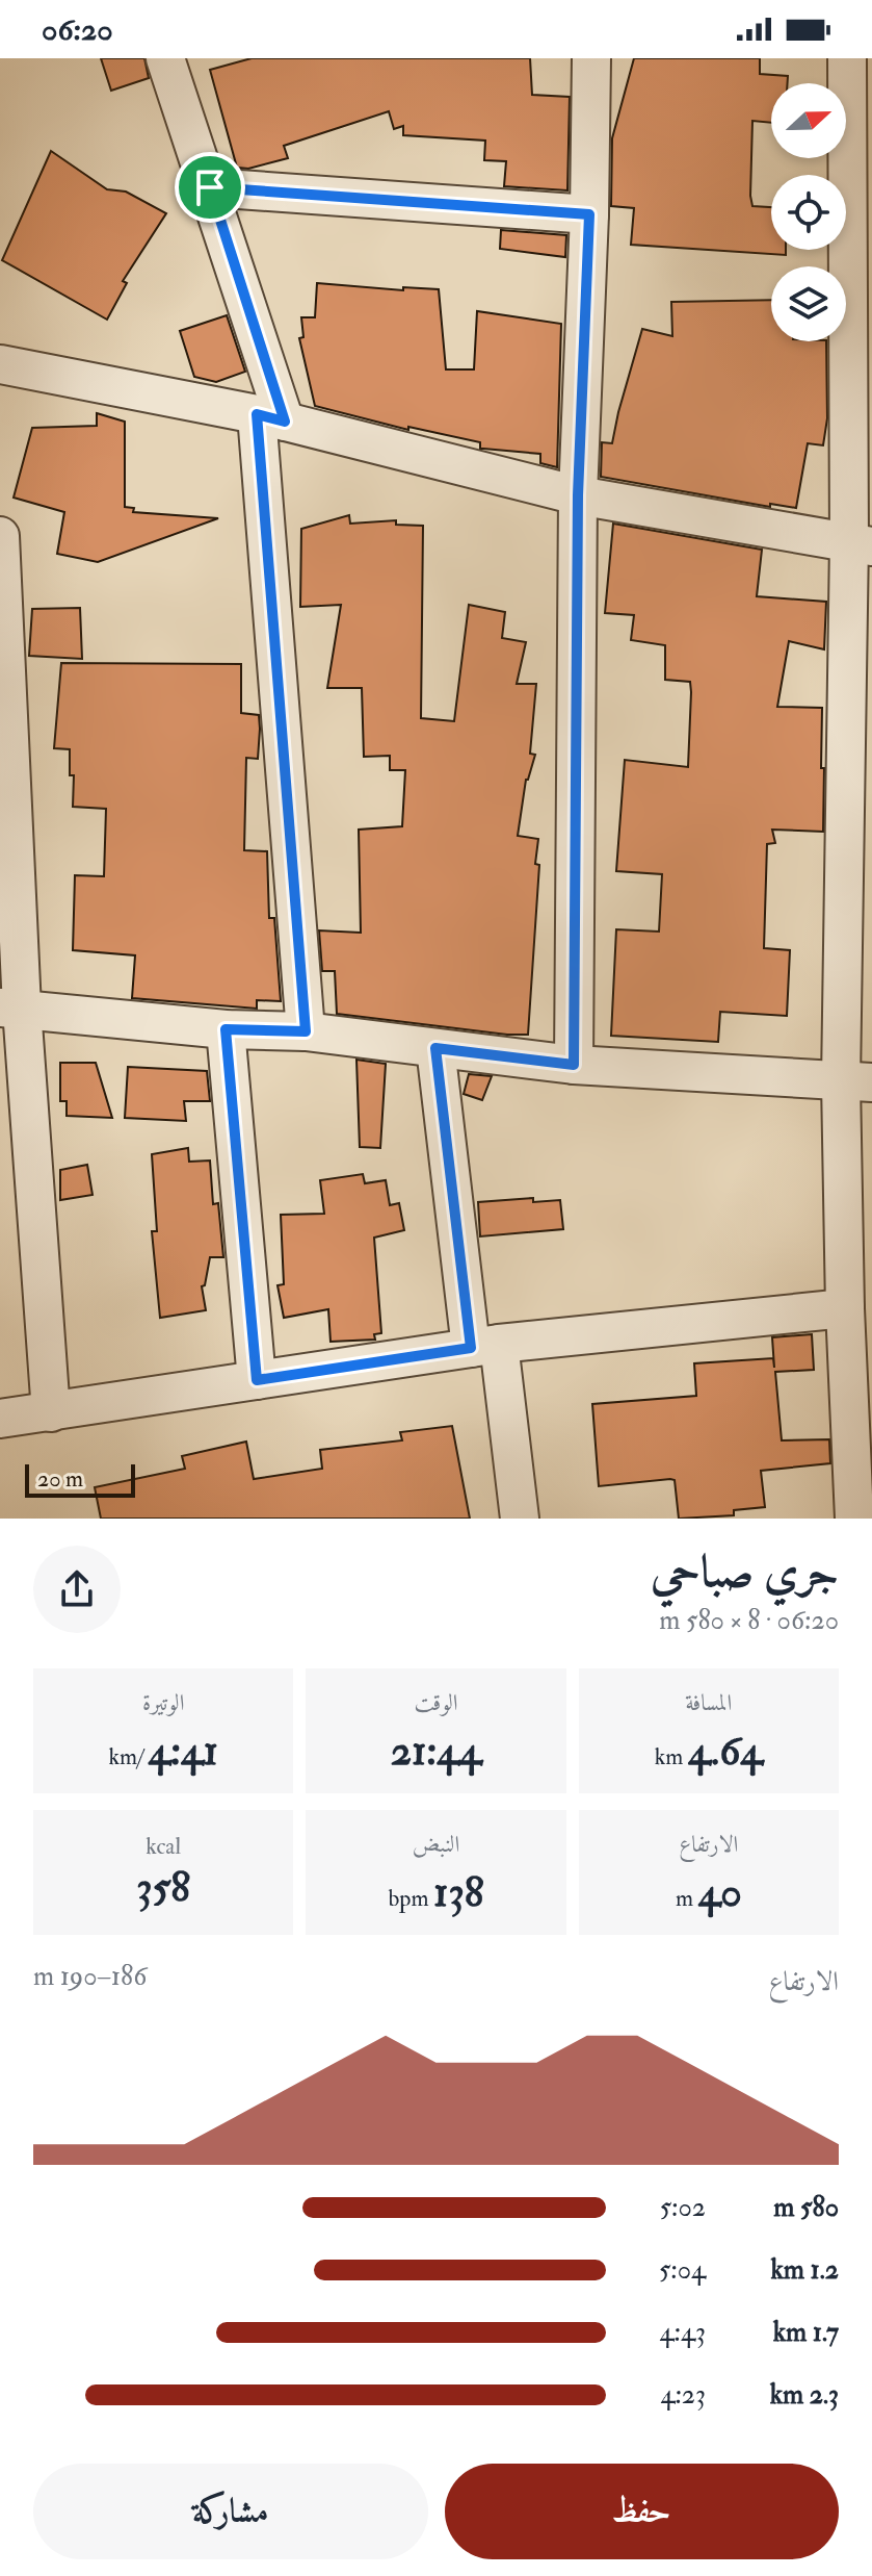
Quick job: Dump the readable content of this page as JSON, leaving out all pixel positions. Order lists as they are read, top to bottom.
{
  "scale_bar": "20 m",
  "north": "right",
  "page": {
    "status": "06:20",
    "scale": "20 m",
    "heading": ["جري صباحي", "06:20 · 8 × 580 m"],
    "stats": [
      ["المسافة", "4.64 km"],
      ["الوقت", "21:44"],
      ["الوتيرة", "4:41 /km"],
      ["الارتفاع", "40 m"],
      ["النبض", "138 bpm"],
      ["kcal", "358"]
    ],
    "chart": ["الارتفاع", "186–190 m"],
    "list": [
      {
        "name": "580 m",
        "note": "5:02"
      },
      {
        "name": "1.2 km",
        "note": "5:04"
      },
      {
        "name": "1.7 km",
        "note": "4:43"
      },
      {
        "name": "2.3 km",
        "note": "4:23"
      }
    ],
    "buttons": ["حفظ", "مشاركة"]
  }
}
